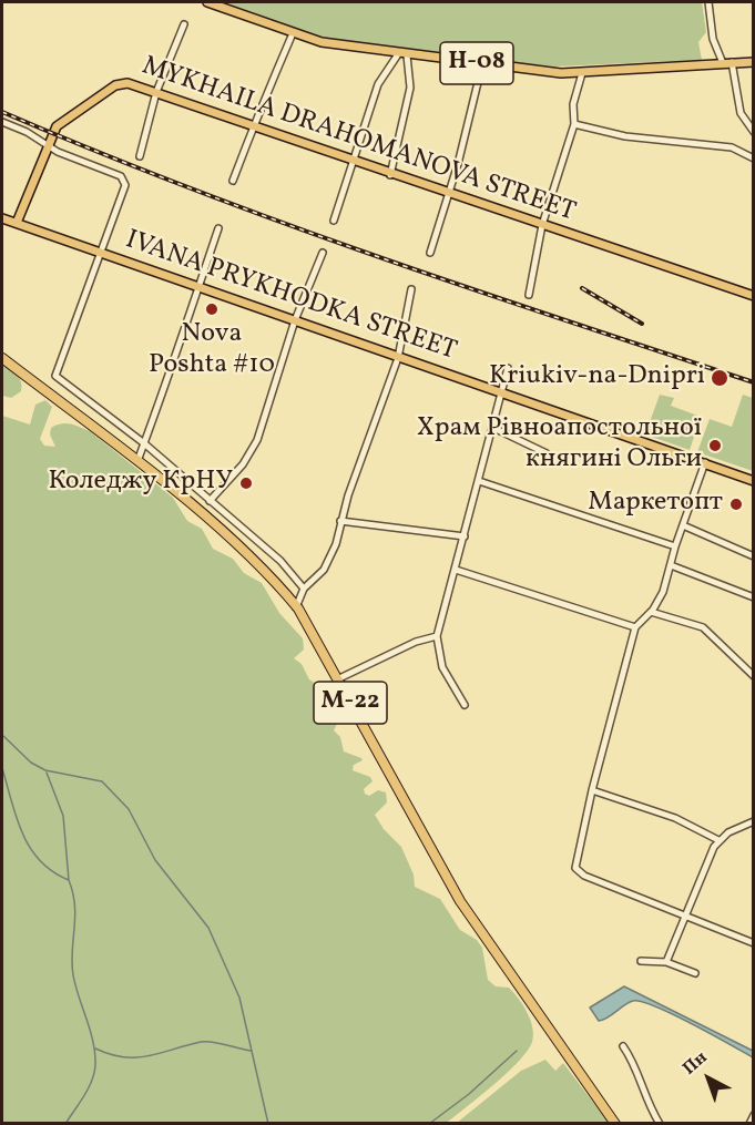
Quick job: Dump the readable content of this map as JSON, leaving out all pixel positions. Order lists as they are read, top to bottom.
{
  "streets": {
    "highway": ["М-22"],
    "main road": ["Н-08", "MYKHAILA DRAHOMANOVA STREET", "IVANA PRYKHODKA STREET"]
  },
  "crossings": [
    ["MYKHAILA DRAHOMANOVA STREET", "IVANA PRYKHODKA STREET"]
  ],
  "places": [
    "Nova Poshta #10",
    "Kriukiv-na-Dnipri",
    "Храм Рівноапостольної княгині Ольги",
    "Коледжу КрНУ",
    "Маркетопт"
  ],
  "north": "top left"
}
